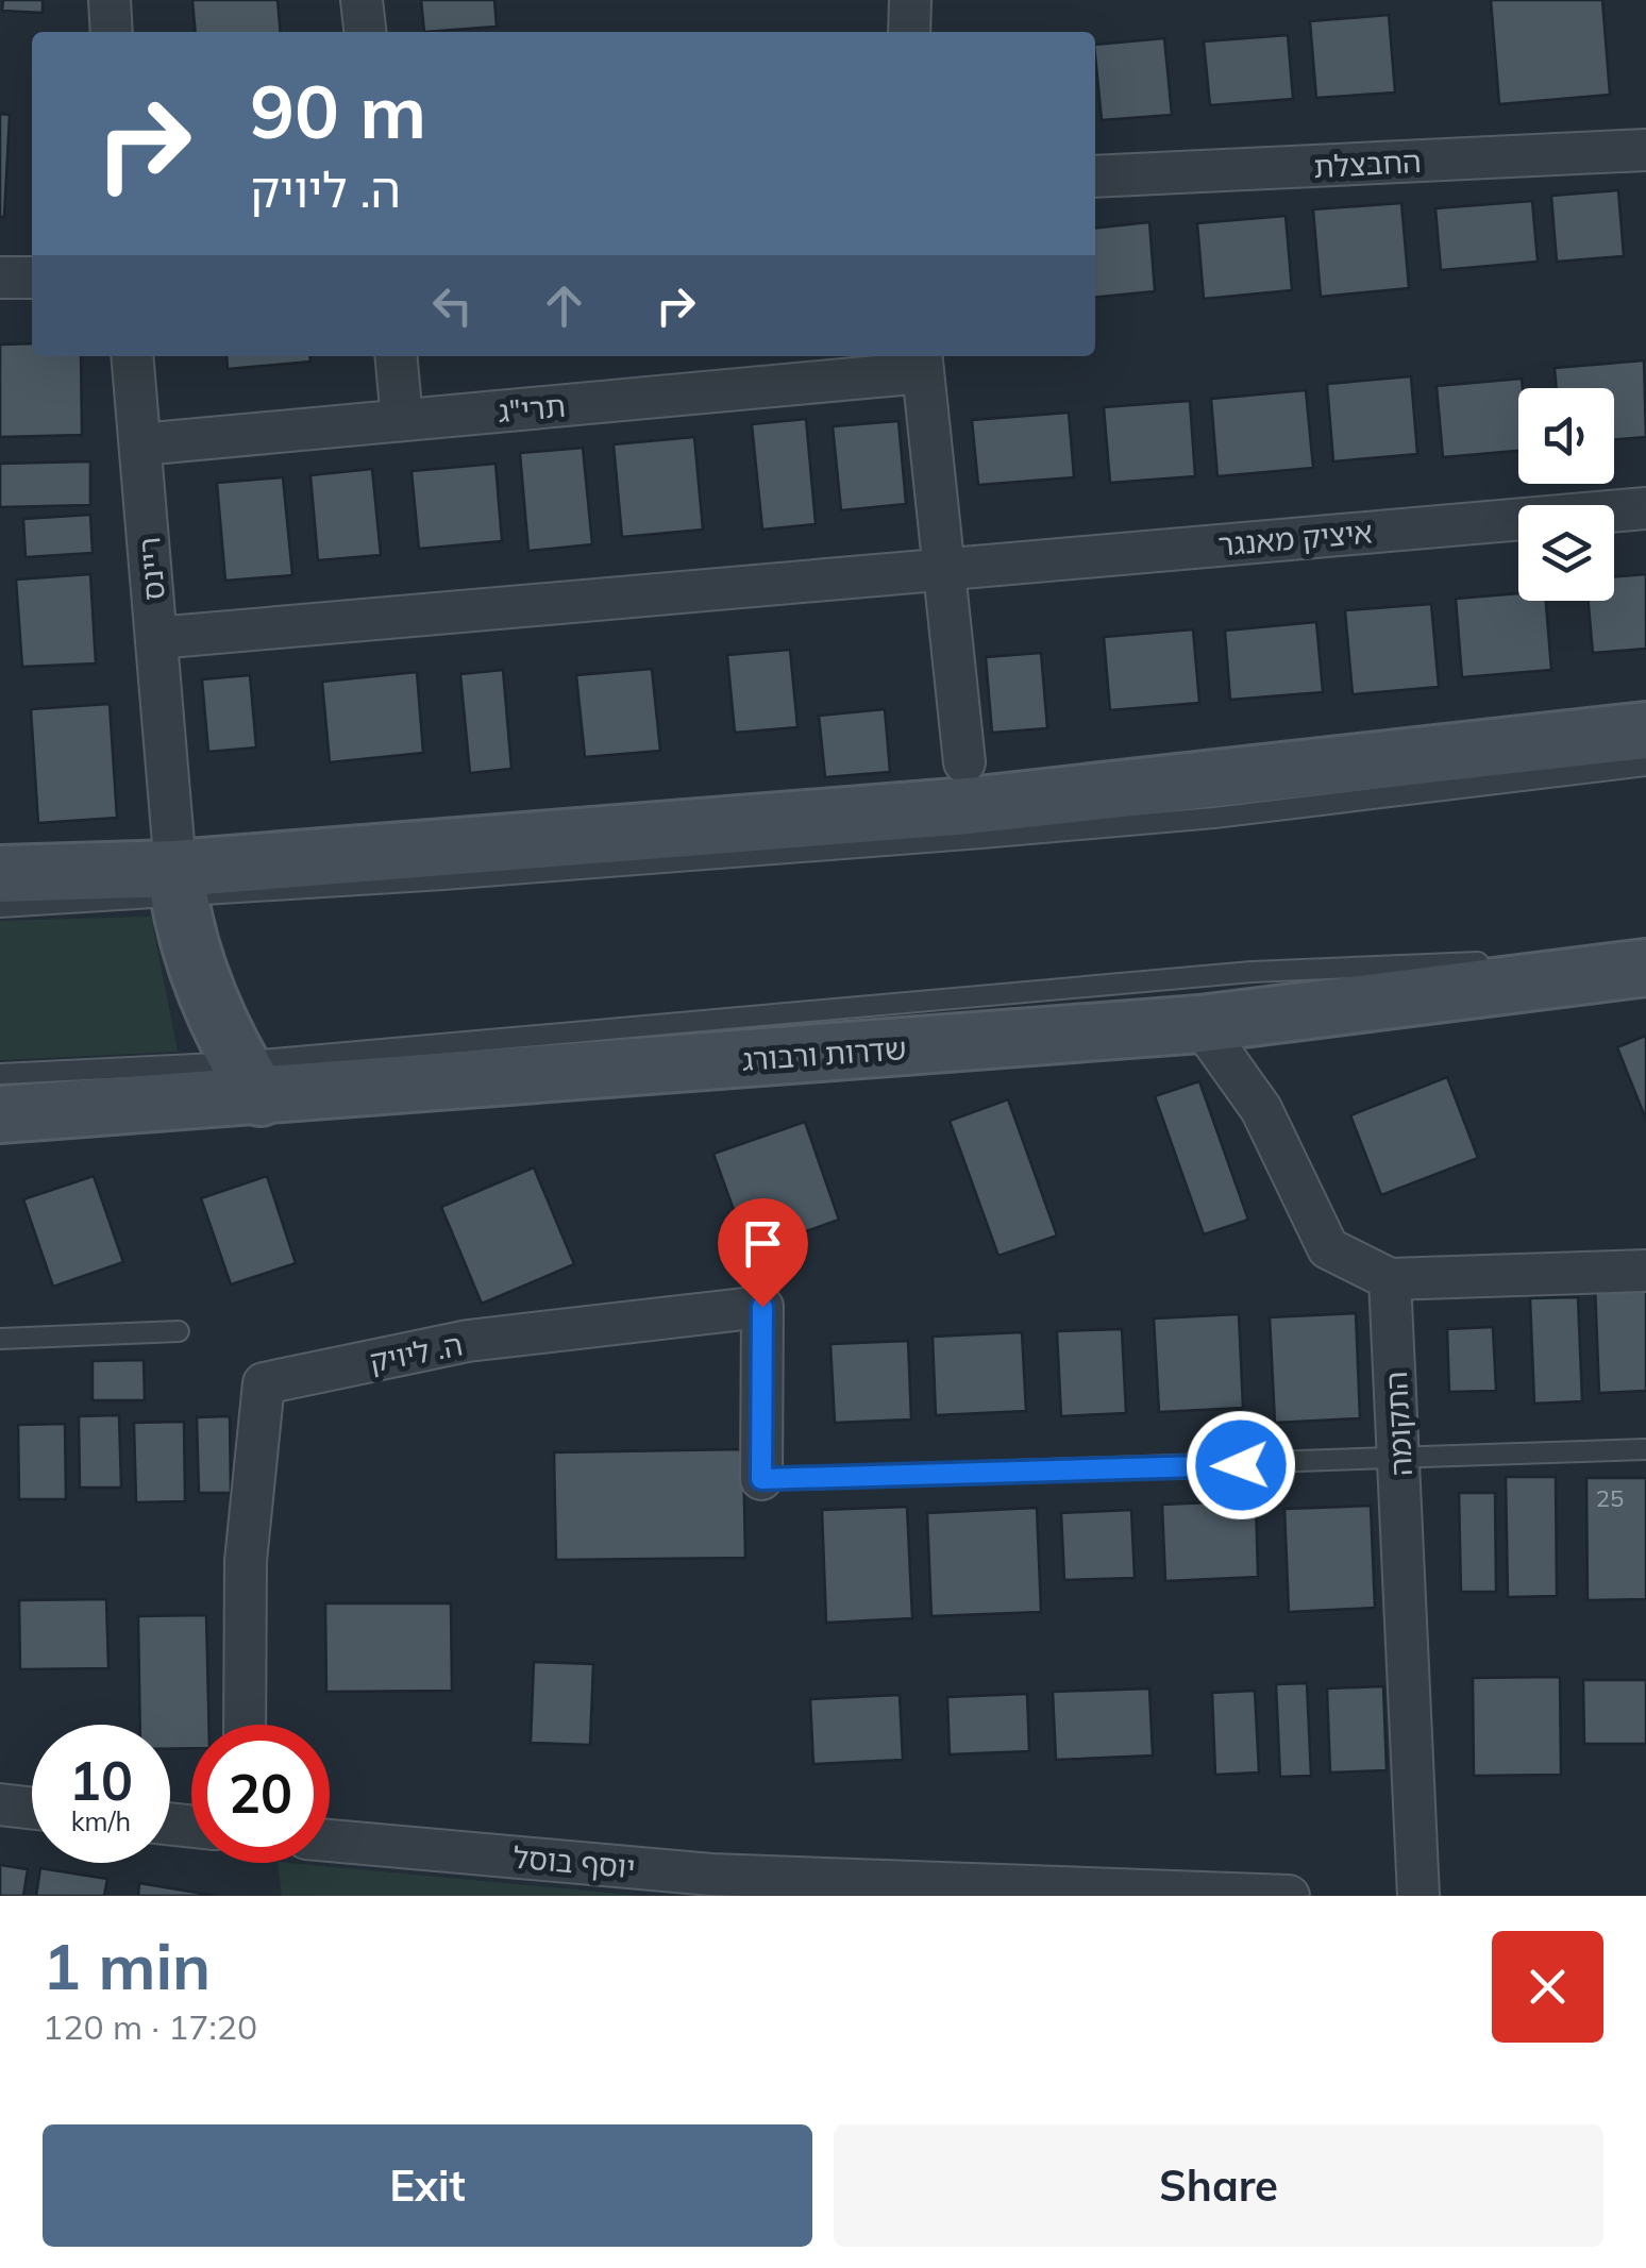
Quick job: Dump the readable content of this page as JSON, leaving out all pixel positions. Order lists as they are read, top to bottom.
{
  "streets": {
    "main road": ["ריינס", "שדרות ורבורג"],
    "street": [
      "החבצלת",
      "תרי\"ג",
      "איציק מאנגר",
      "ה. ליויק",
      "התקומה",
      "יוסף בוסל"
    ]
  },
  "crossings": [
    ["תרי\"ג", "ריינס"],
    ["איציק מאנגר", "ריינס"],
    ["ריינס", "שדרות ורבורג"]
  ],
  "house_numbers": ["25"],
  "page": {
    "turn": ["90 m", "ה. ליויק"],
    "speed": "10 km/h",
    "limit": "20",
    "heading": ["1 min", "120 m · 17:20"],
    "buttons": ["Exit", "Share"]
  }
}
